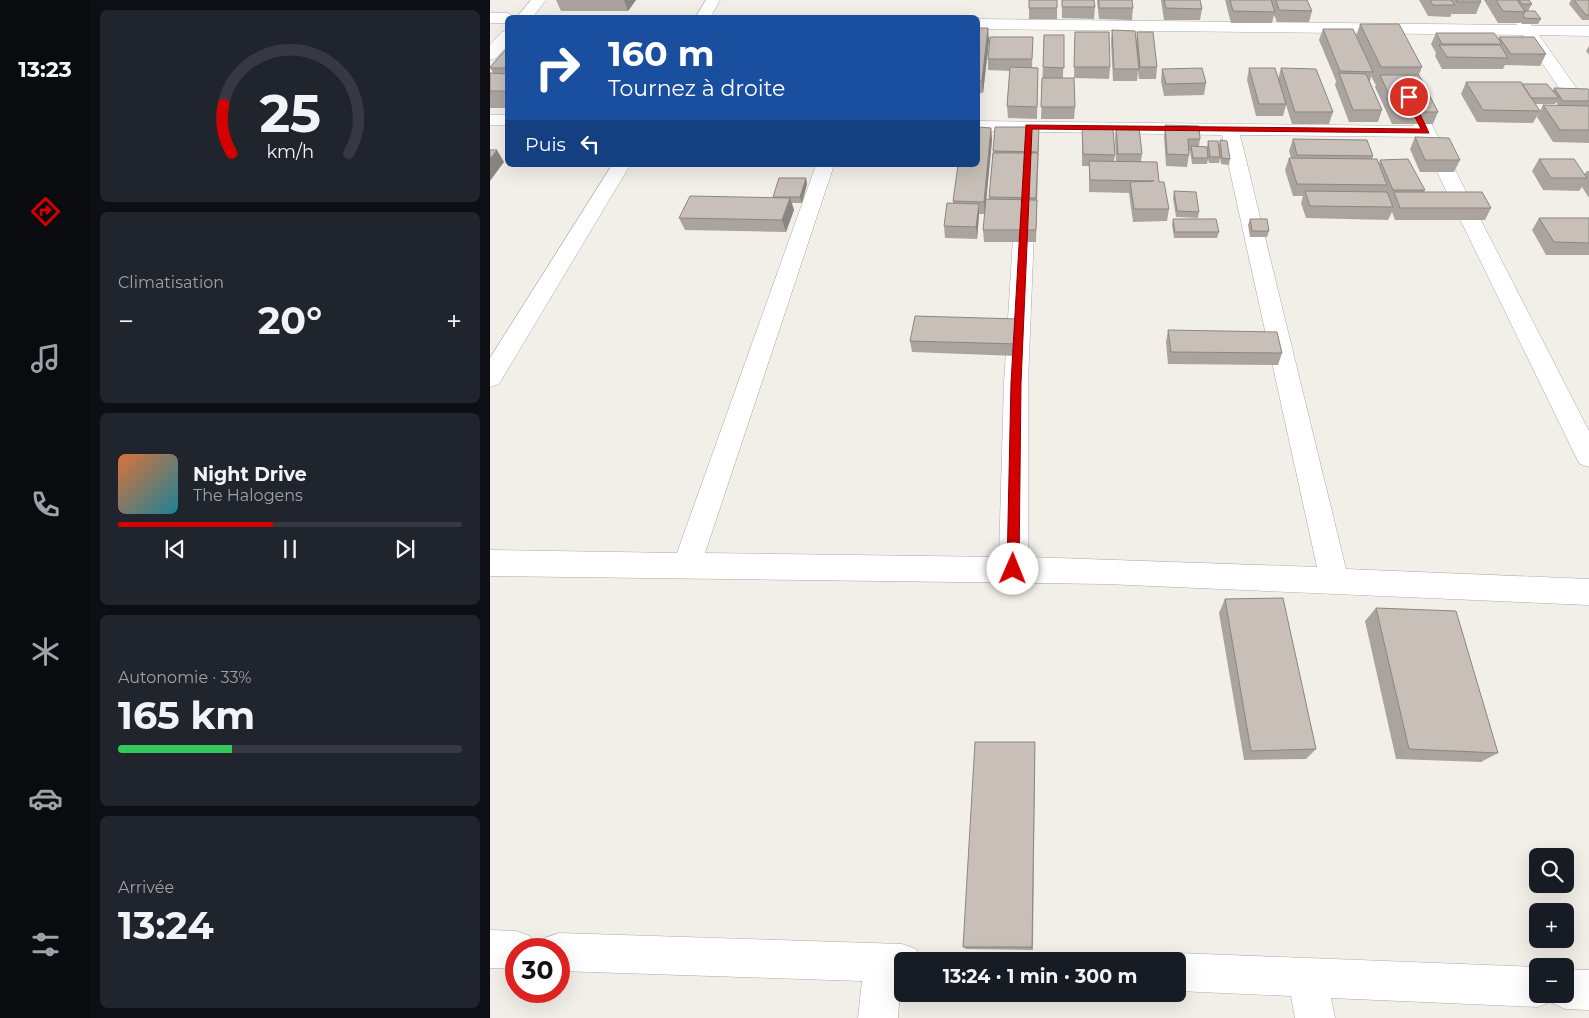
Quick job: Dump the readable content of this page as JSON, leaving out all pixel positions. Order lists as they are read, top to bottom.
{
  "page": {
    "tabs": "13:23",
    "turn": ["160 m", "Tournez à droite"],
    "then": "Puis",
    "tile": [
      "Climatisation",
      ["Autonomie · 33%", "165 km"],
      ["Arrivée", "13:24"]
    ],
    "heat": ["−", "20°", "+"],
    "song": ["Night Drive", "The Halogens"],
    "map_buttons": ["+", "−"],
    "limit": "30",
    "trip": "13:24 · 1 min · 300 m",
    "gauge": ["25", "km/h"]
  }
}
